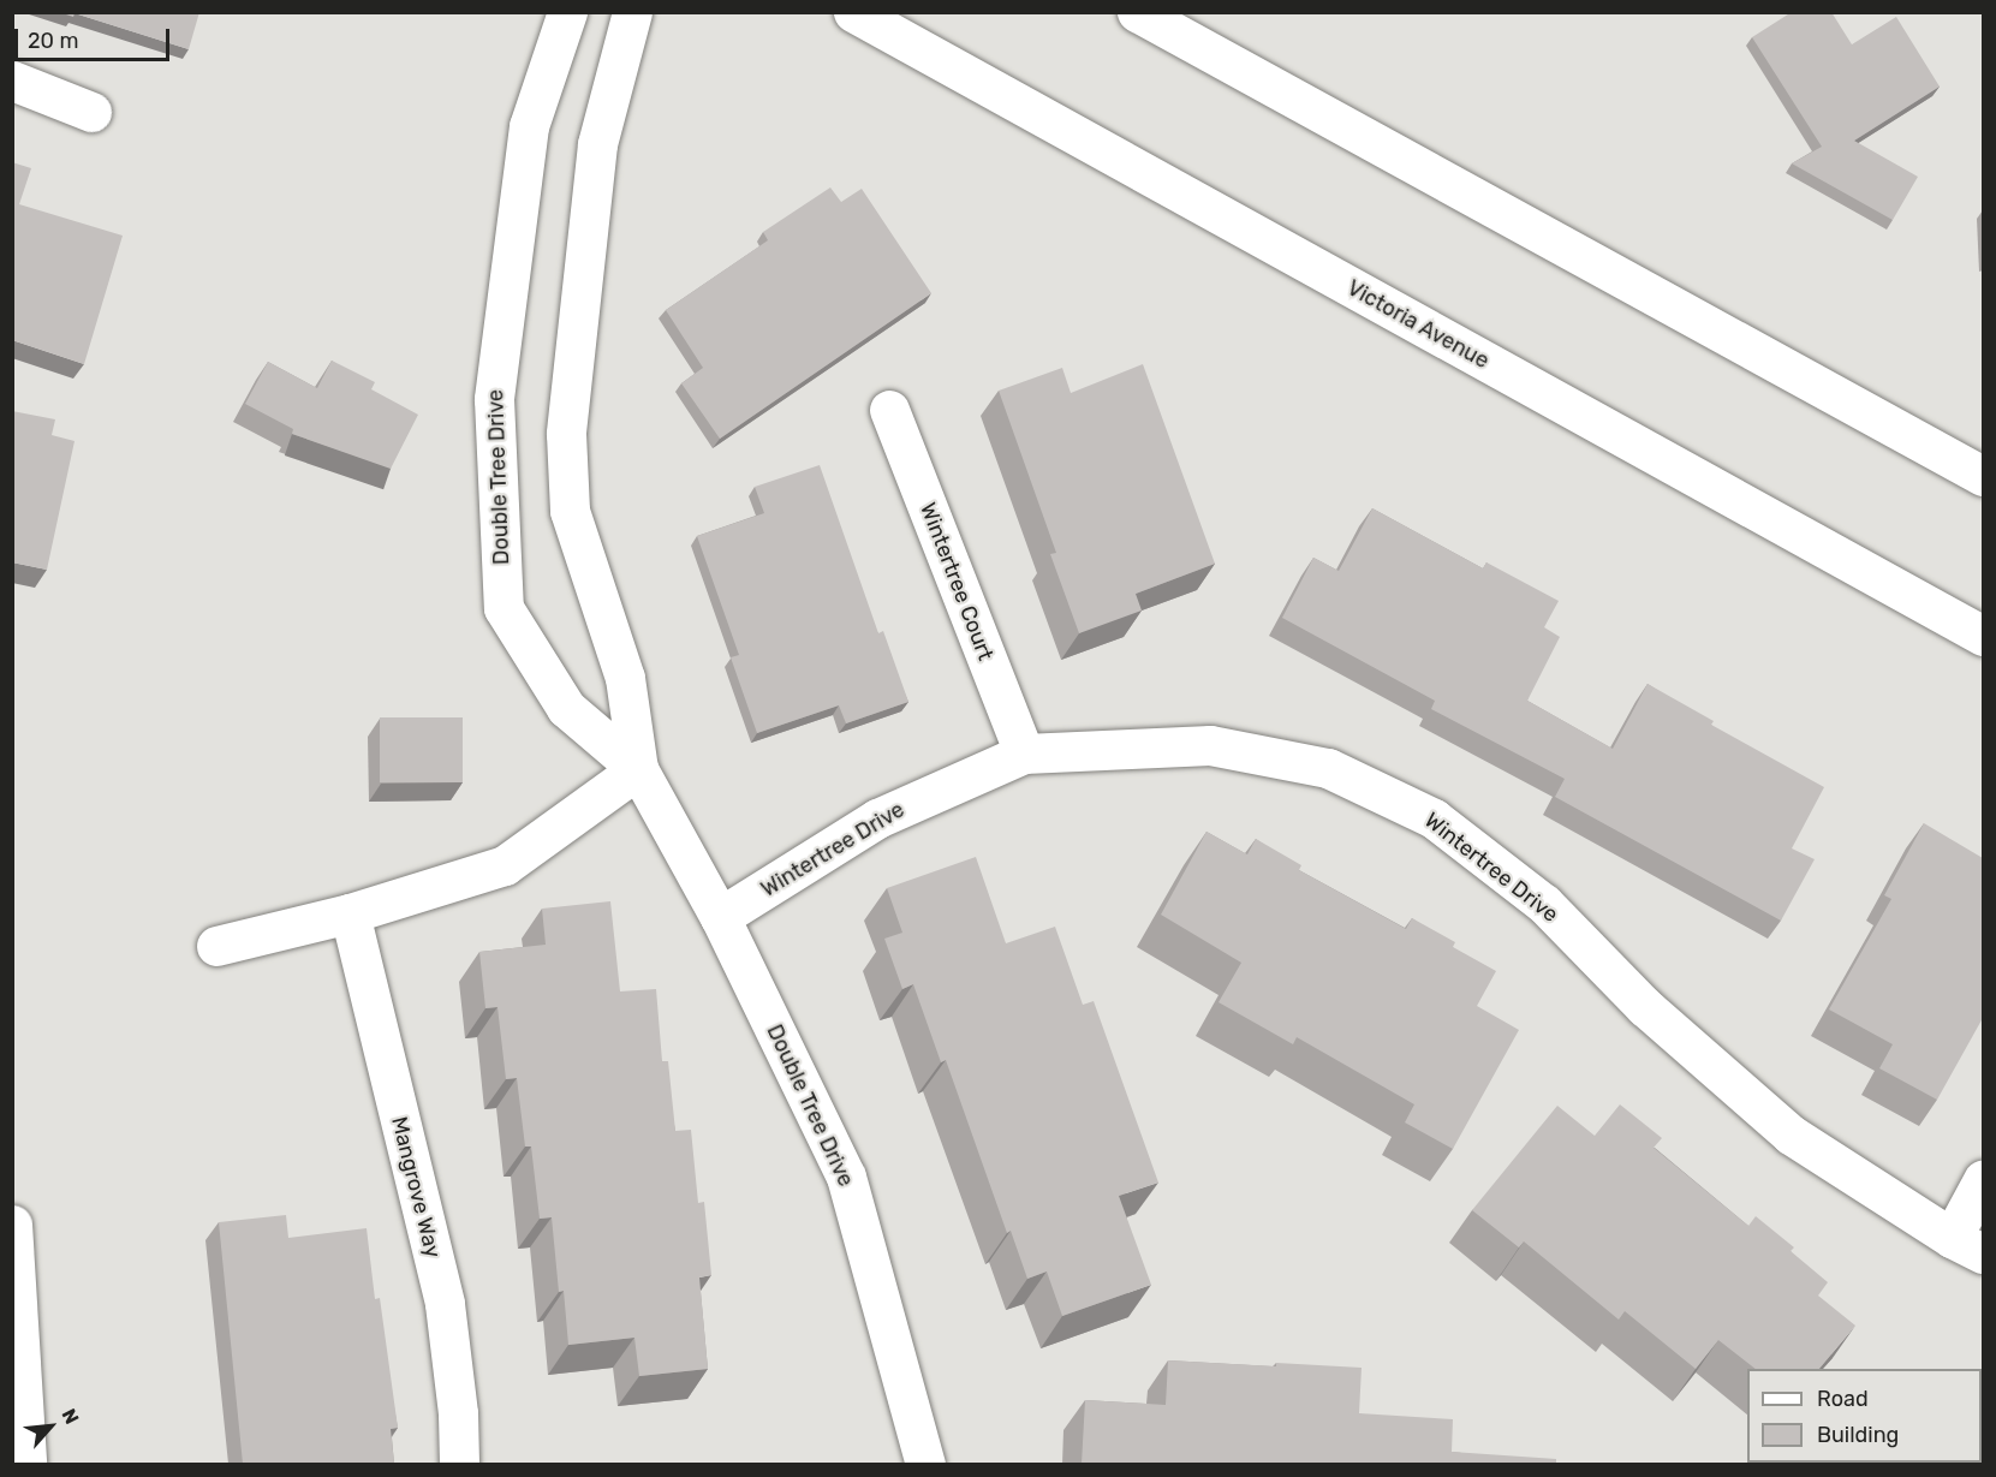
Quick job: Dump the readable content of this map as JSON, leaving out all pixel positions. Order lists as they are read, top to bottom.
{
  "streets": {
    "street": [
      "Victoria Avenue",
      "Double Tree Drive",
      "Wintertree Court",
      "Wintertree Drive",
      "Mangrove Way"
    ]
  },
  "crossings": [
    ["Double Tree Drive", "Wintertree Drive"],
    ["Wintertree Court", "Wintertree Drive"]
  ],
  "legend": ["Road", "Building"],
  "scale_bar": "20 m",
  "north": "top right"
}
